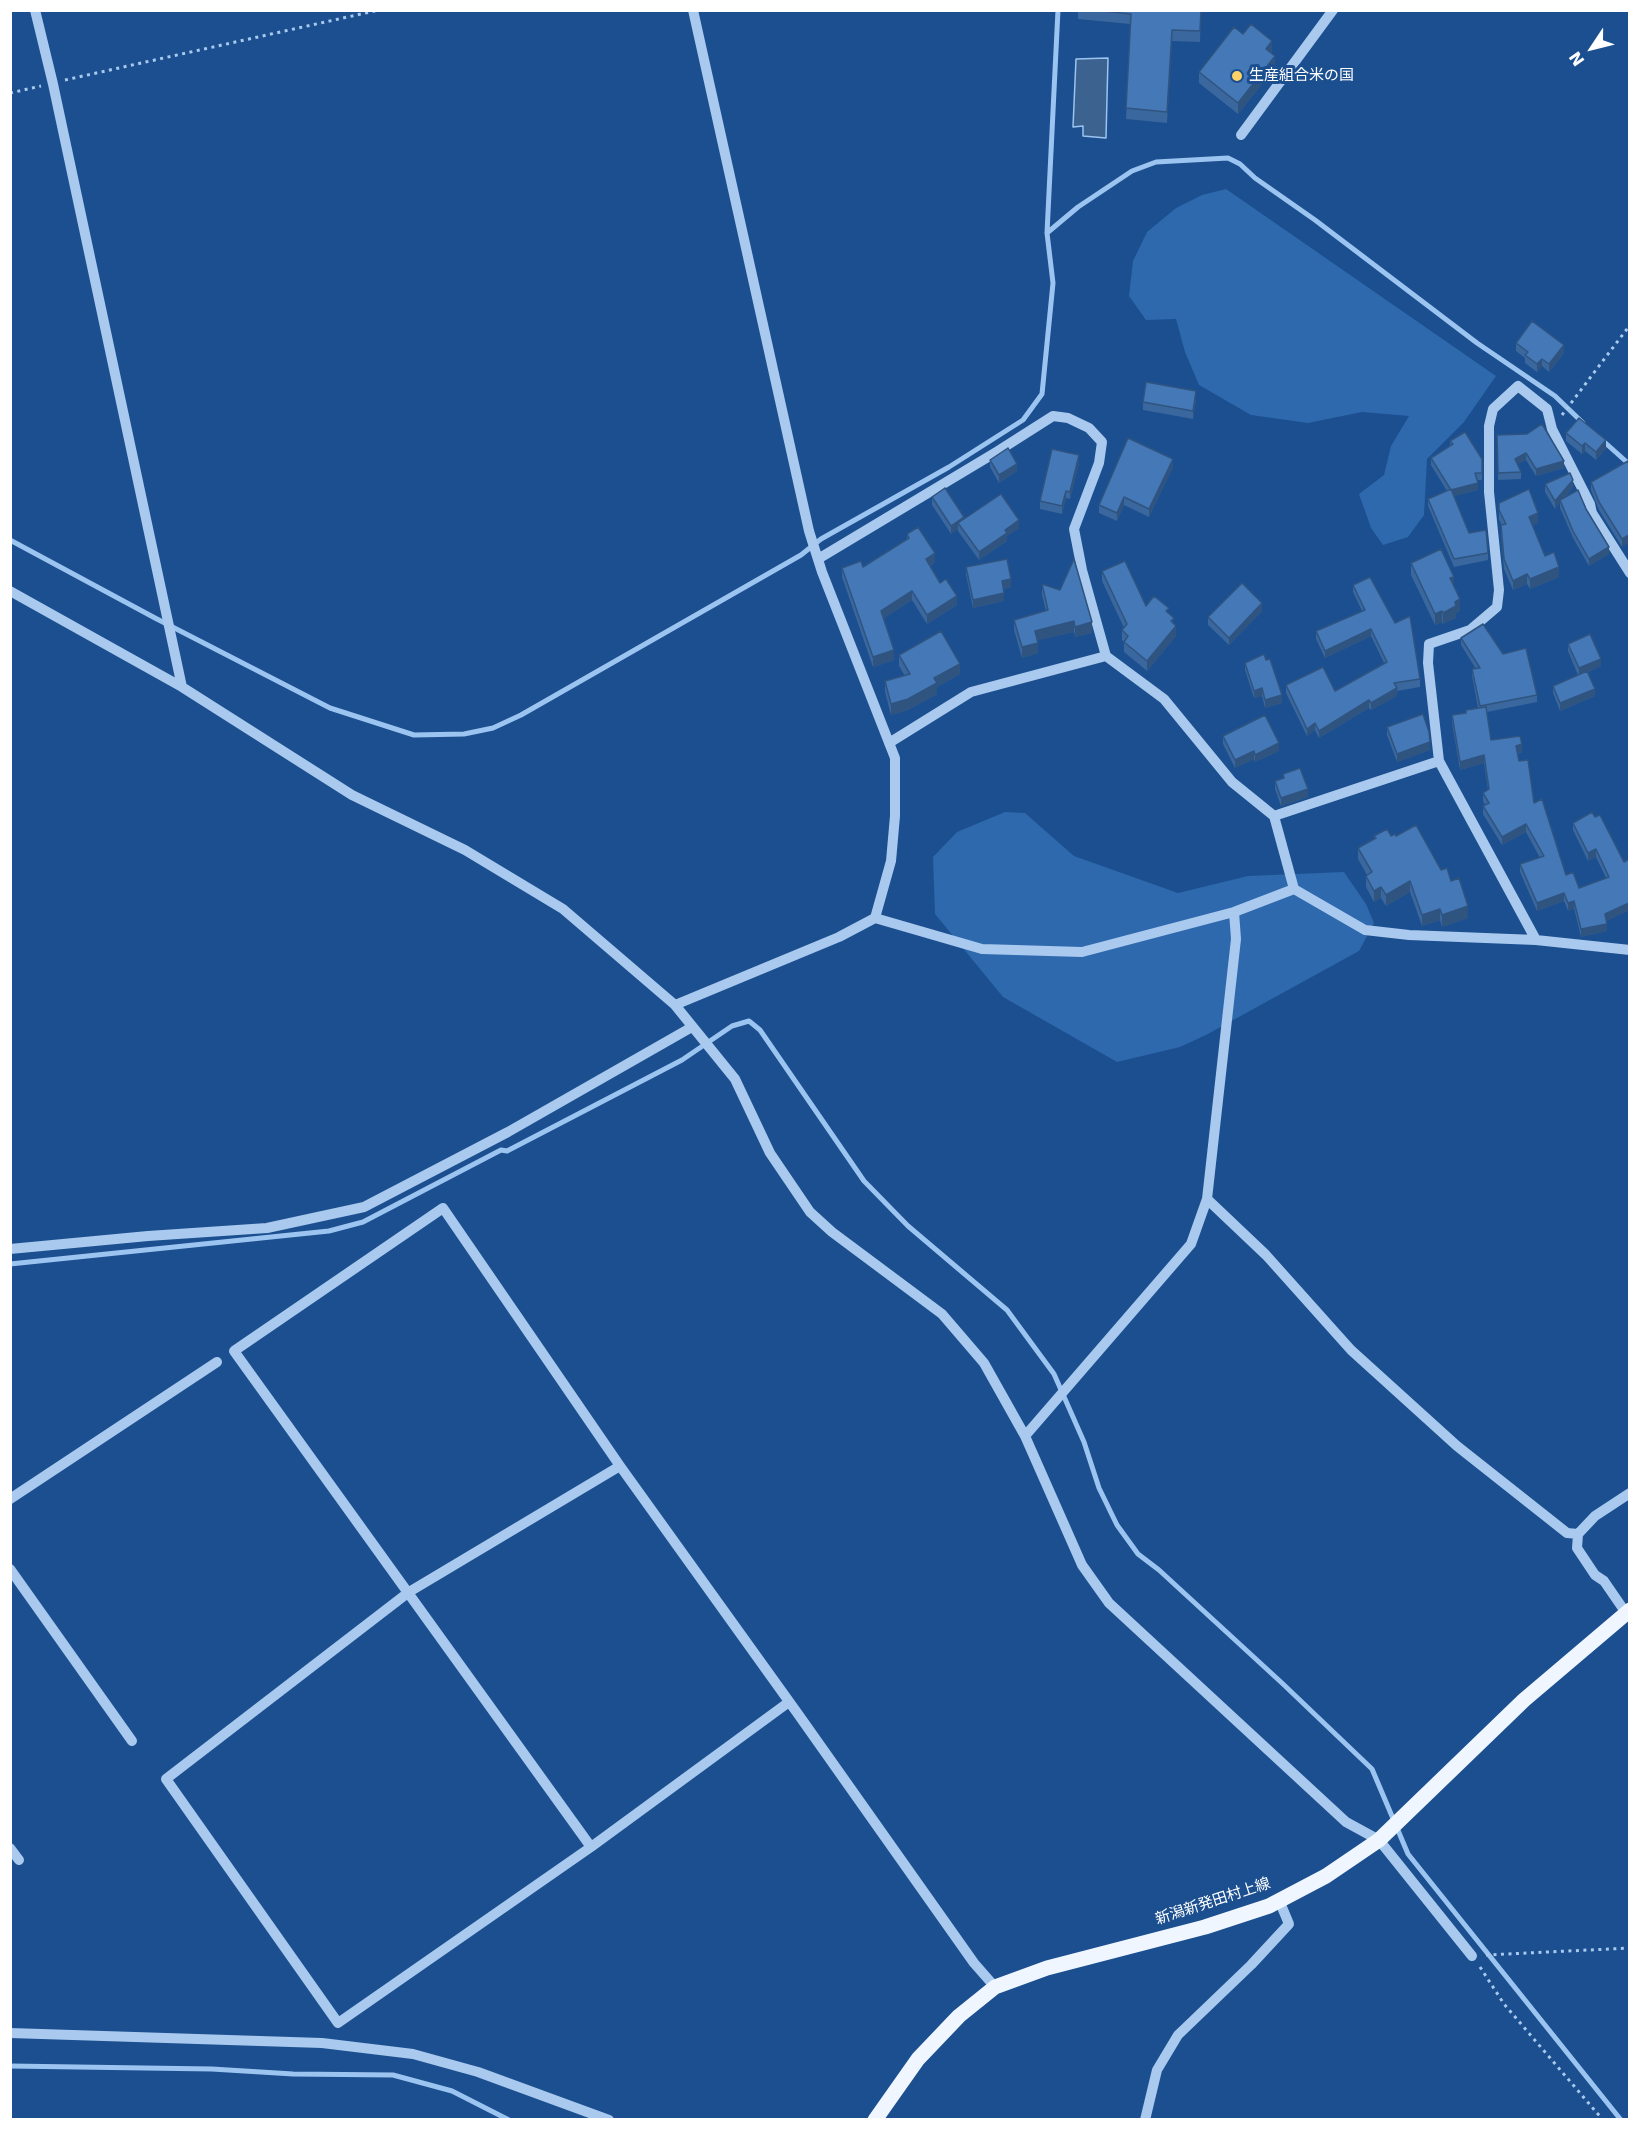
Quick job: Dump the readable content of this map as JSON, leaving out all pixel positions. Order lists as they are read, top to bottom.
{
  "streets": {
    "main road": ["新潟新発田村上線"]
  },
  "places": ["生産組合米の国"],
  "north": "bottom left"
}
